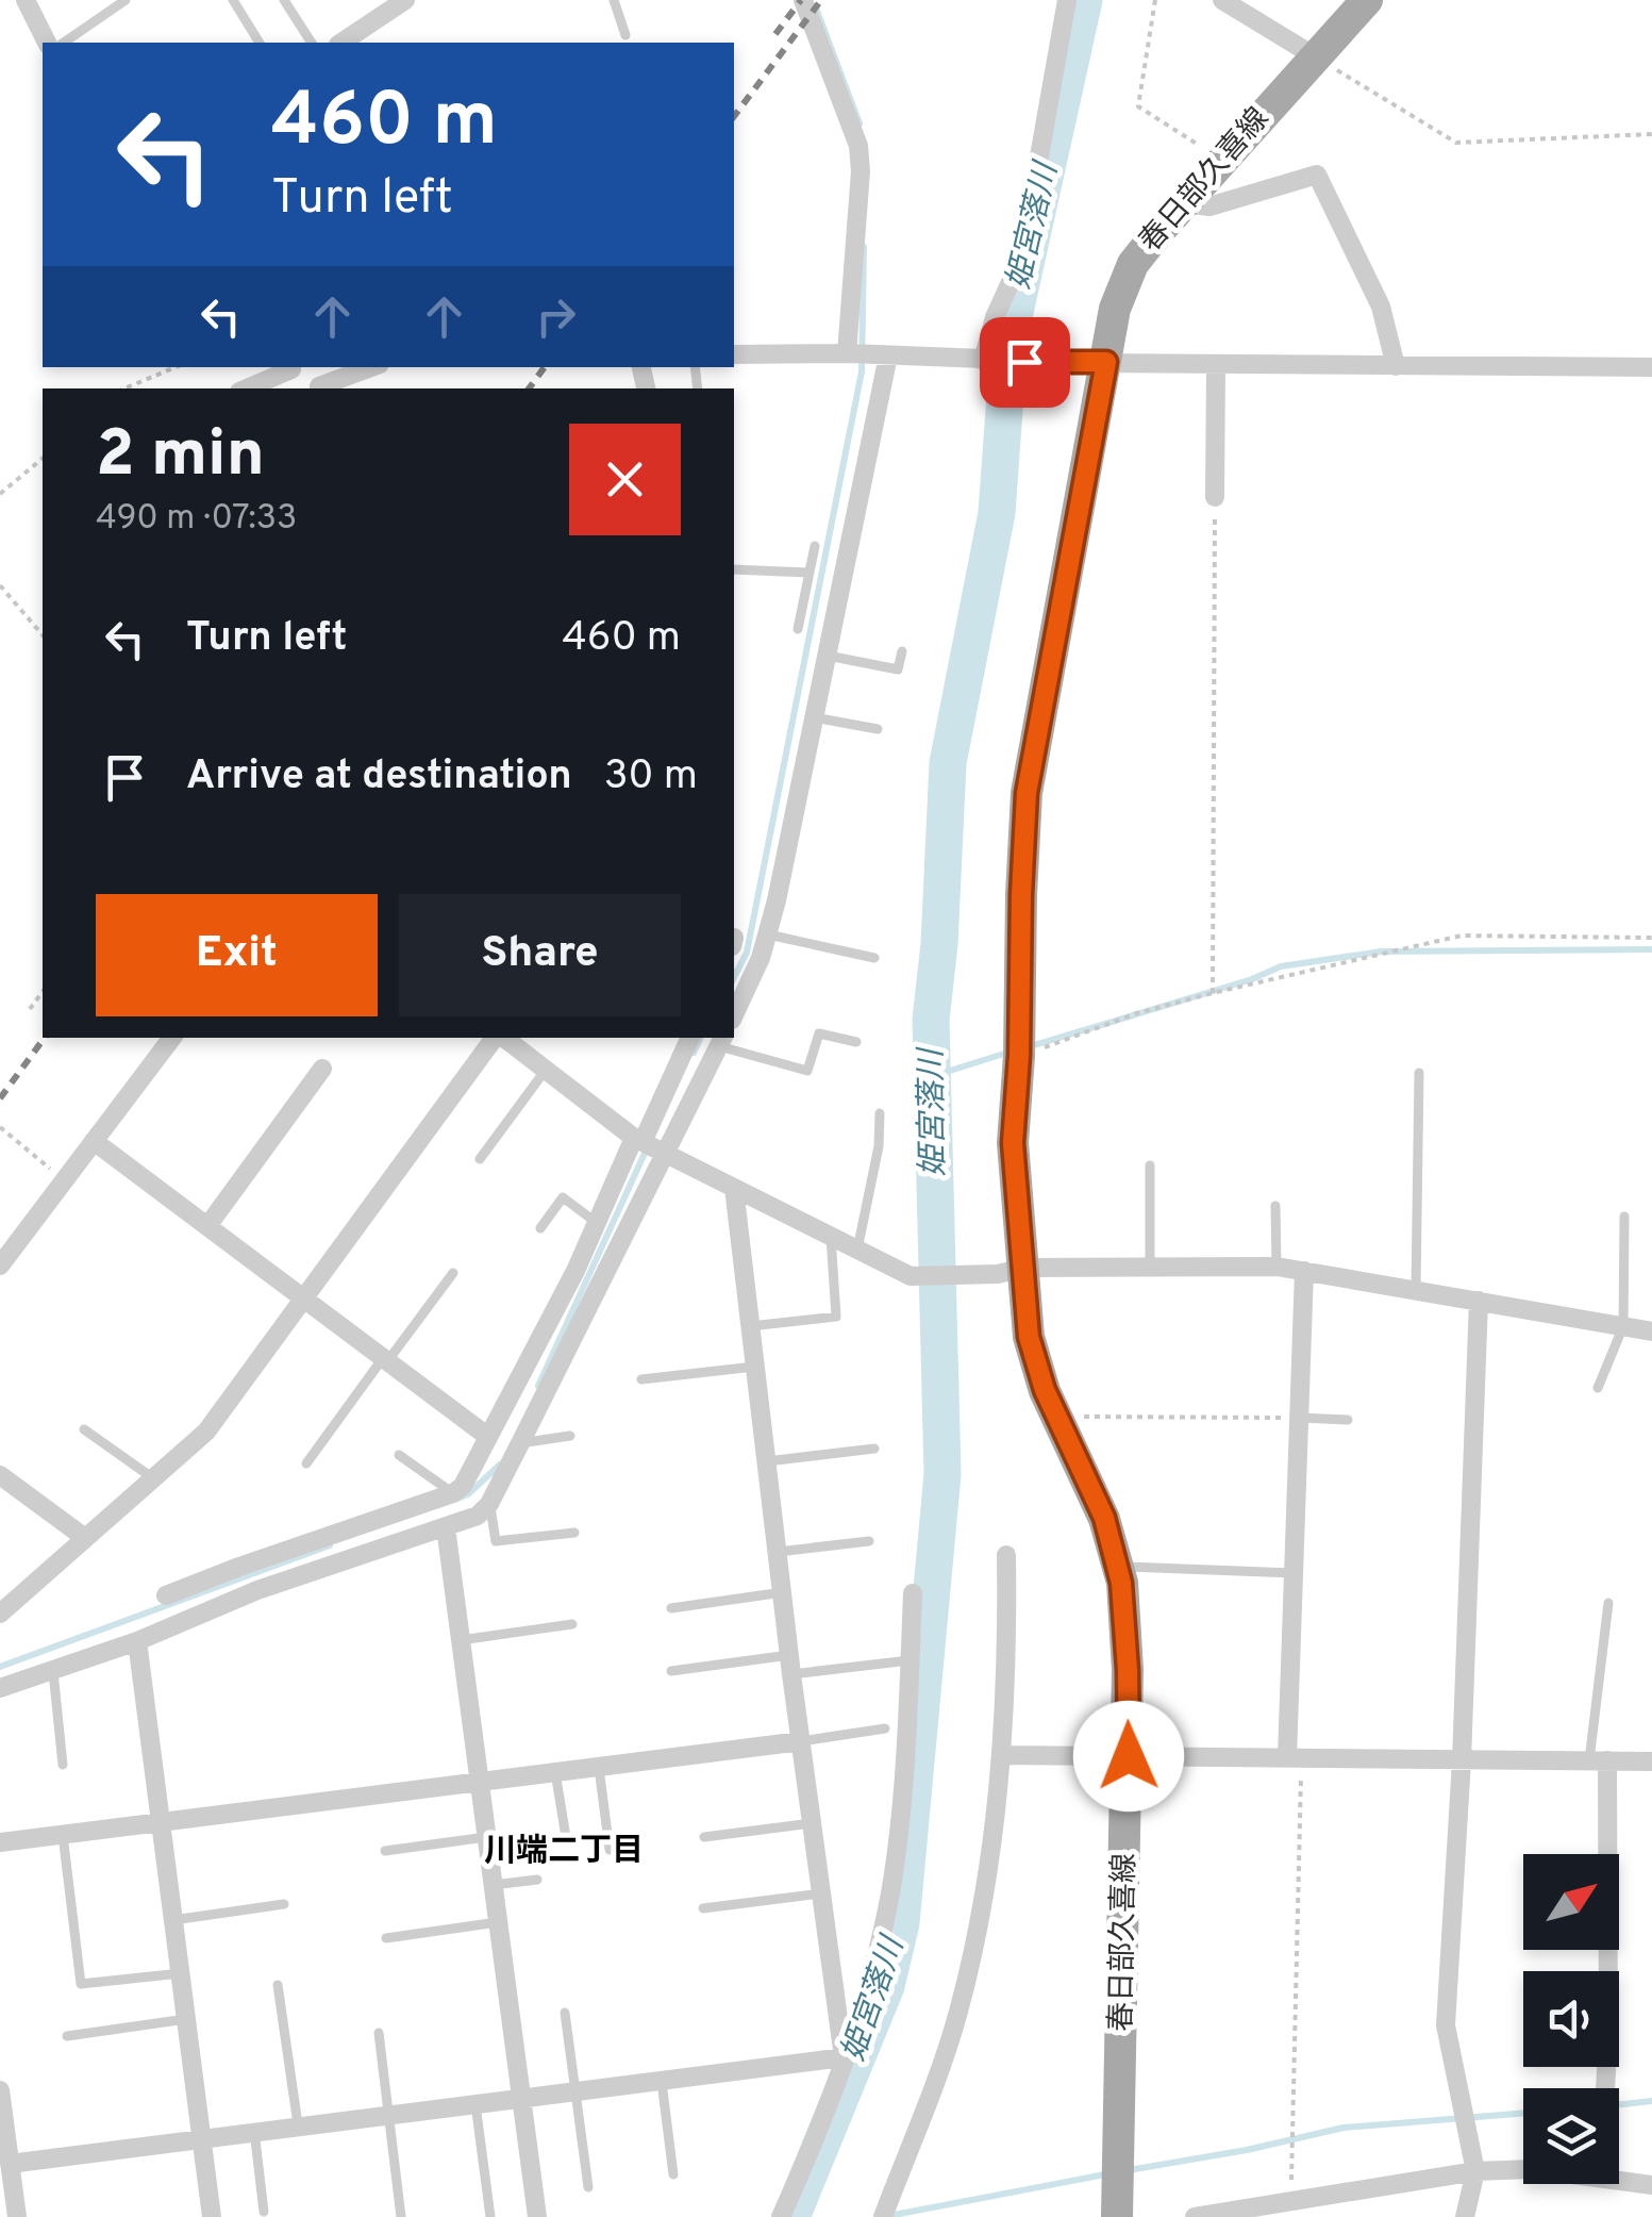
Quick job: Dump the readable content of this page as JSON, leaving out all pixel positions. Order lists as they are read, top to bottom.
{
  "streets": {
    "main road": ["春日部久喜線"]
  },
  "districts": ["川端二丁目"],
  "water": ["姫宮落川"],
  "north": "top right",
  "page": {
    "turn": ["460 m", "Turn left"],
    "heading": ["2 min", "490 m · 07:33"],
    "list": [
      {
        "name": "Turn left",
        "value": "460 m"
      },
      {
        "name": "Arrive at destination",
        "value": "30 m"
      }
    ],
    "buttons": ["Exit", "Share"]
  }
}
